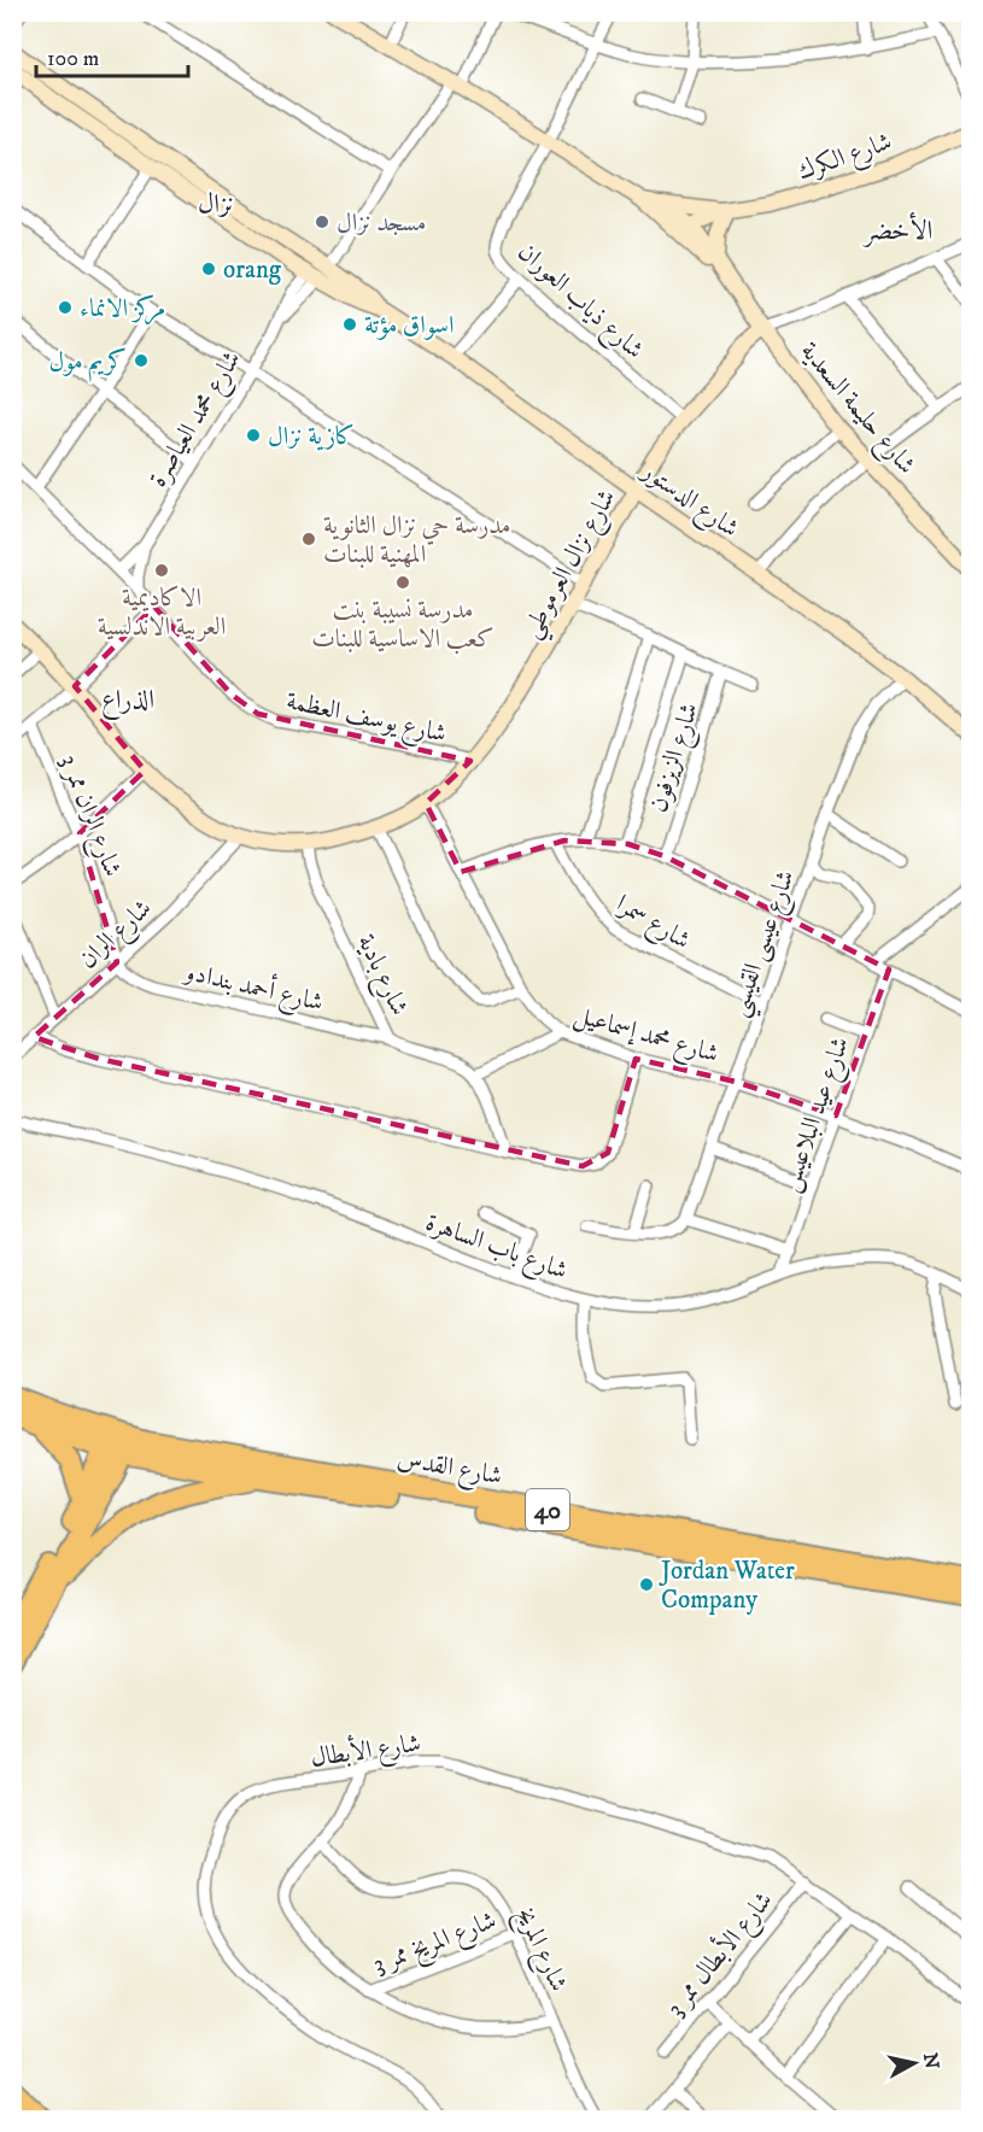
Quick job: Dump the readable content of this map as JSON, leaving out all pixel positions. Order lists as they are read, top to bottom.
{
  "streets": {
    "highway": ["شارع القدس", "40"],
    "street": [
      "شارع الكرك",
      "شارع ذياب العوران",
      "شارع حليمة السعدية",
      "شارع محمد العياصرة",
      "شارع الدستور",
      "شارع نزال العرموطي",
      "شارع يوسف العظمة",
      "شارع الزيزفون",
      "شارع الران ممر 3",
      "شارع سمرا",
      "شارع الران",
      "شارع عيسى القيسي",
      "شارع بادية",
      "شارع أحمد بندادو",
      "شارع محمد إسماعيل",
      "شارع عيد البلاعيس",
      "شارع باب الساهرة",
      "شارع الأبطال",
      "شارع المريخ ممر 3",
      "شارع المريخ",
      "شارع الأبطال ممر 3"
    ]
  },
  "crossings": [
    ["شارع الكرك", "شارع حليمة السعدية"],
    ["شارع ذياب العوران", "شارع حليمة السعدية"],
    ["شارع ذياب العوران", "شارع نزال العرموطي"],
    ["شارع حليمة السعدية", "شارع نزال العرموطي"],
    ["شارع محمد العياصرة", "شارع الدستور"],
    ["شارع محمد العياصرة", "شارع يوسف العظمة"],
    ["شارع الدستور", "شارع نزال العرموطي"],
    ["شارع الدستور", "شارع عيسى القيسي"],
    ["شارع نزال العرموطي", "شارع يوسف العظمة"],
    ["شارع نزال العرموطي", "شارع الران"],
    ["شارع نزال العرموطي", "شارع بادية"],
    ["شارع نزال العرموطي", "شارع محمد إسماعيل"],
    ["شارع الران ممر 3", "شارع الران"],
    ["شارع الران ممر 3", "شارع أحمد بندادو"],
    ["شارع سمرا", "شارع عيسى القيسي"],
    ["شارع الران", "شارع أحمد بندادو"],
    ["شارع عيسى القيسي", "شارع محمد إسماعيل"],
    ["شارع بادية", "شارع أحمد بندادو"],
    ["شارع محمد إسماعيل", "شارع عيد البلاعيس"],
    ["شارع عيد البلاعيس", "شارع باب الساهرة"],
    ["شارع الأبطال", "شارع الأبطال ممر 3"],
    ["شارع المريخ ممر 3", "شارع المريخ"]
  ],
  "districts": ["نزال", "الأخضر", "الذراع"],
  "places": [
    "مسجد نزال",
    "orang",
    "مركز الانماء",
    "اسواق مؤتة",
    "كريم مول",
    "كازية نزال",
    "مدرسة حي نزال الثانوية المهنية للبنات",
    "الاكاديمية العربية الاندلسية",
    "مدرسة نسيبة بنت كعب الاساسية للبنات",
    "Jordan Water Company"
  ],
  "scale_bar": "100 m",
  "north": "right"
}
